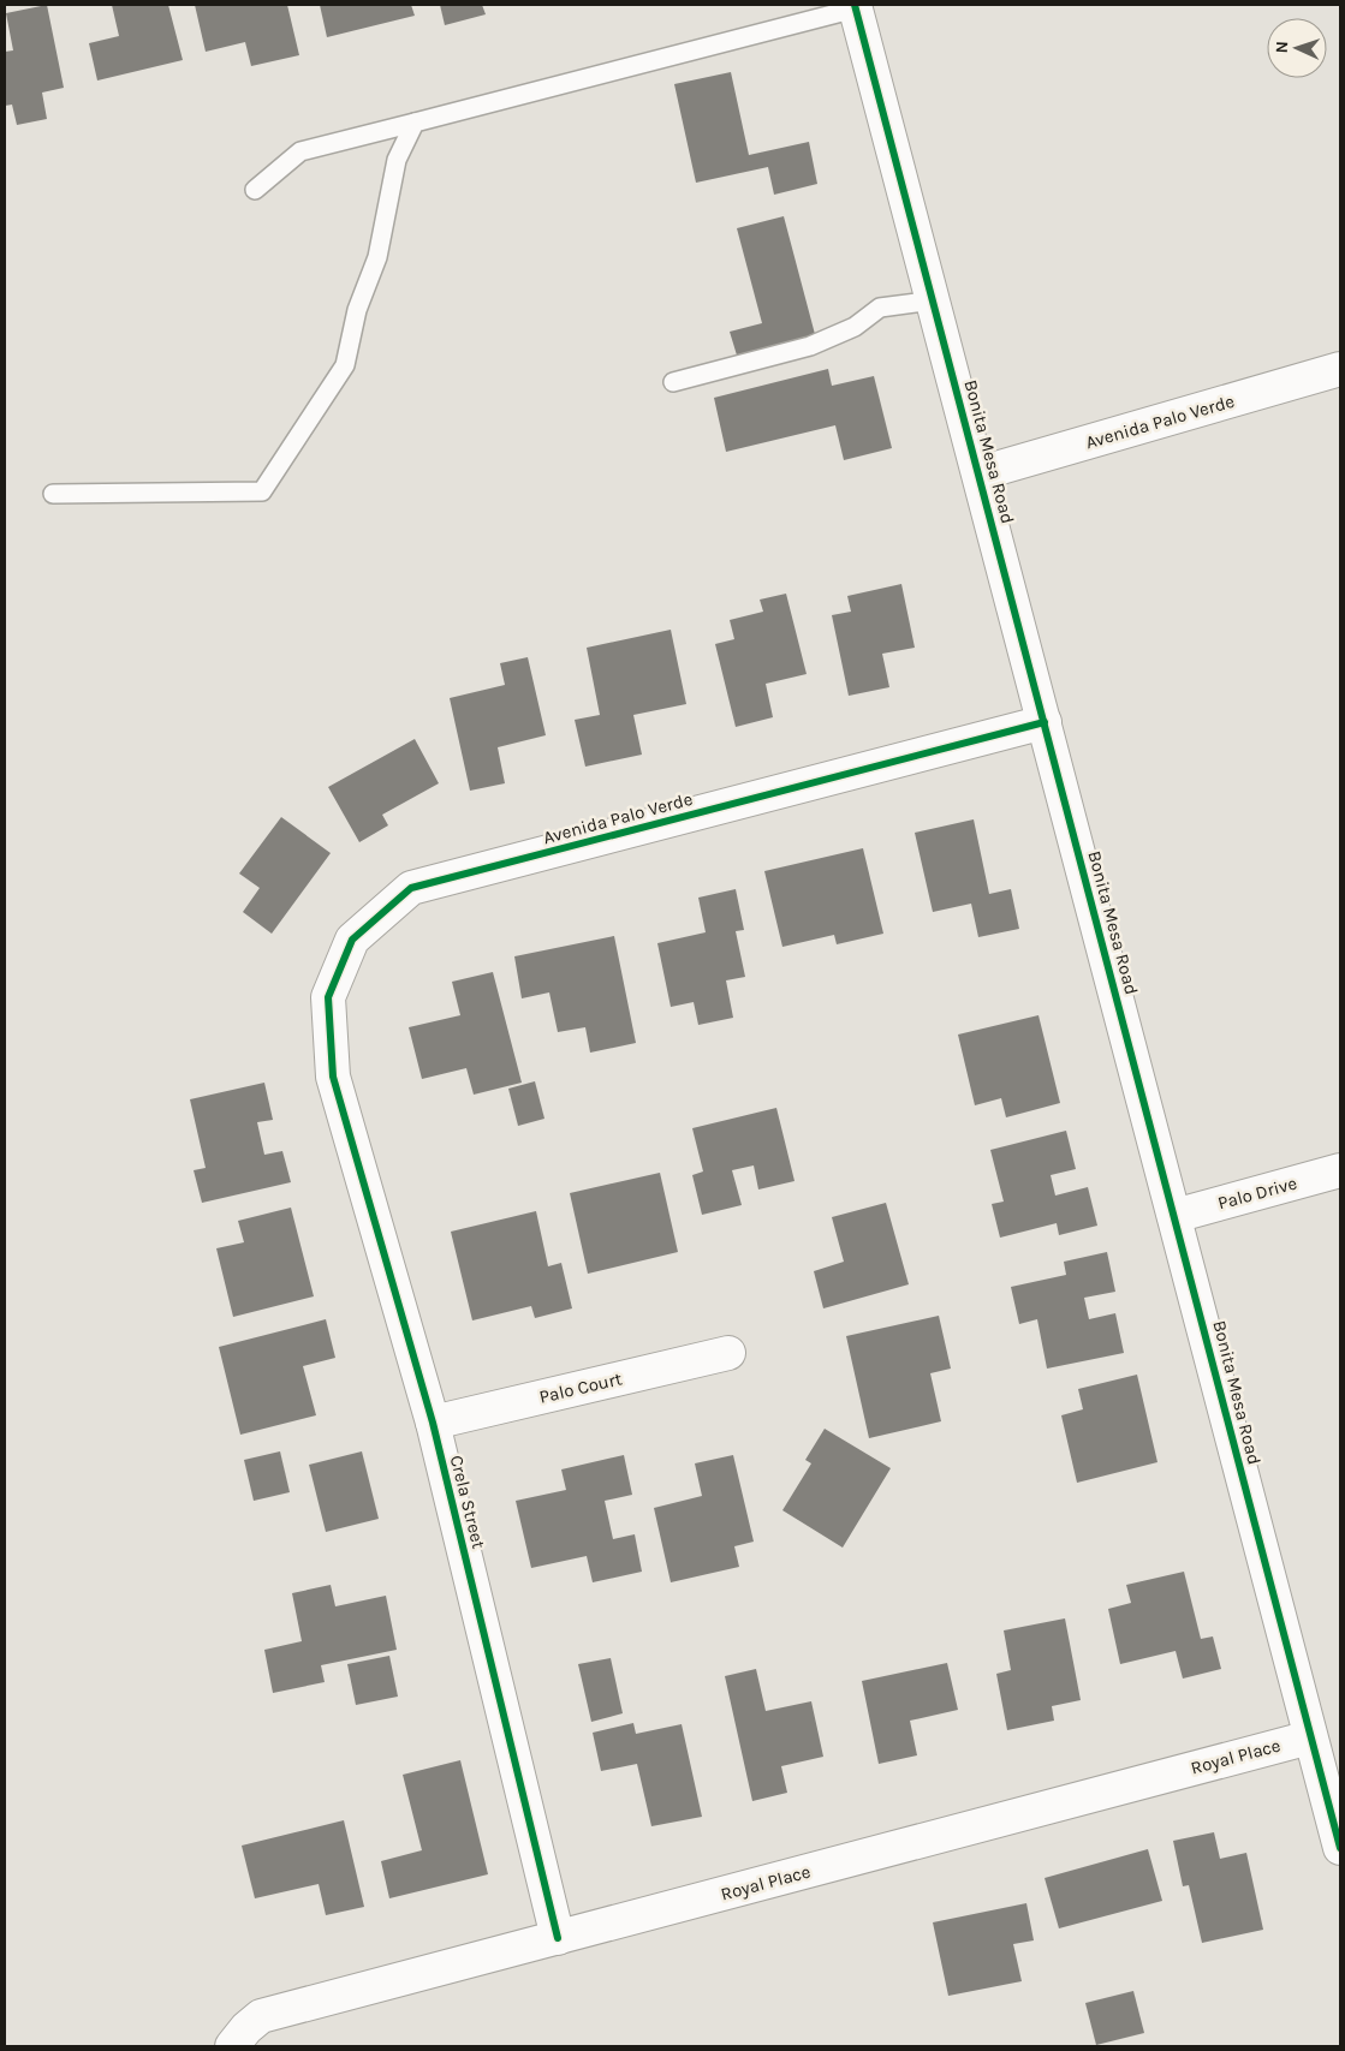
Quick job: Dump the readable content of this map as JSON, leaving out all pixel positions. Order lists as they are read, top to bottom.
{
  "streets": {
    "street": [
      "Avenida Palo Verde",
      "Bonita Mesa Road",
      "Palo Drive",
      "Palo Court",
      "Crela Street",
      "Royal Place"
    ]
  },
  "crossings": [
    ["Avenida Palo Verde", "Bonita Mesa Road"],
    ["Avenida Palo Verde", "Crela Street"],
    ["Bonita Mesa Road", "Palo Drive"],
    ["Bonita Mesa Road", "Royal Place"],
    ["Palo Court", "Crela Street"],
    ["Crela Street", "Royal Place"]
  ],
  "north": "left"
}
